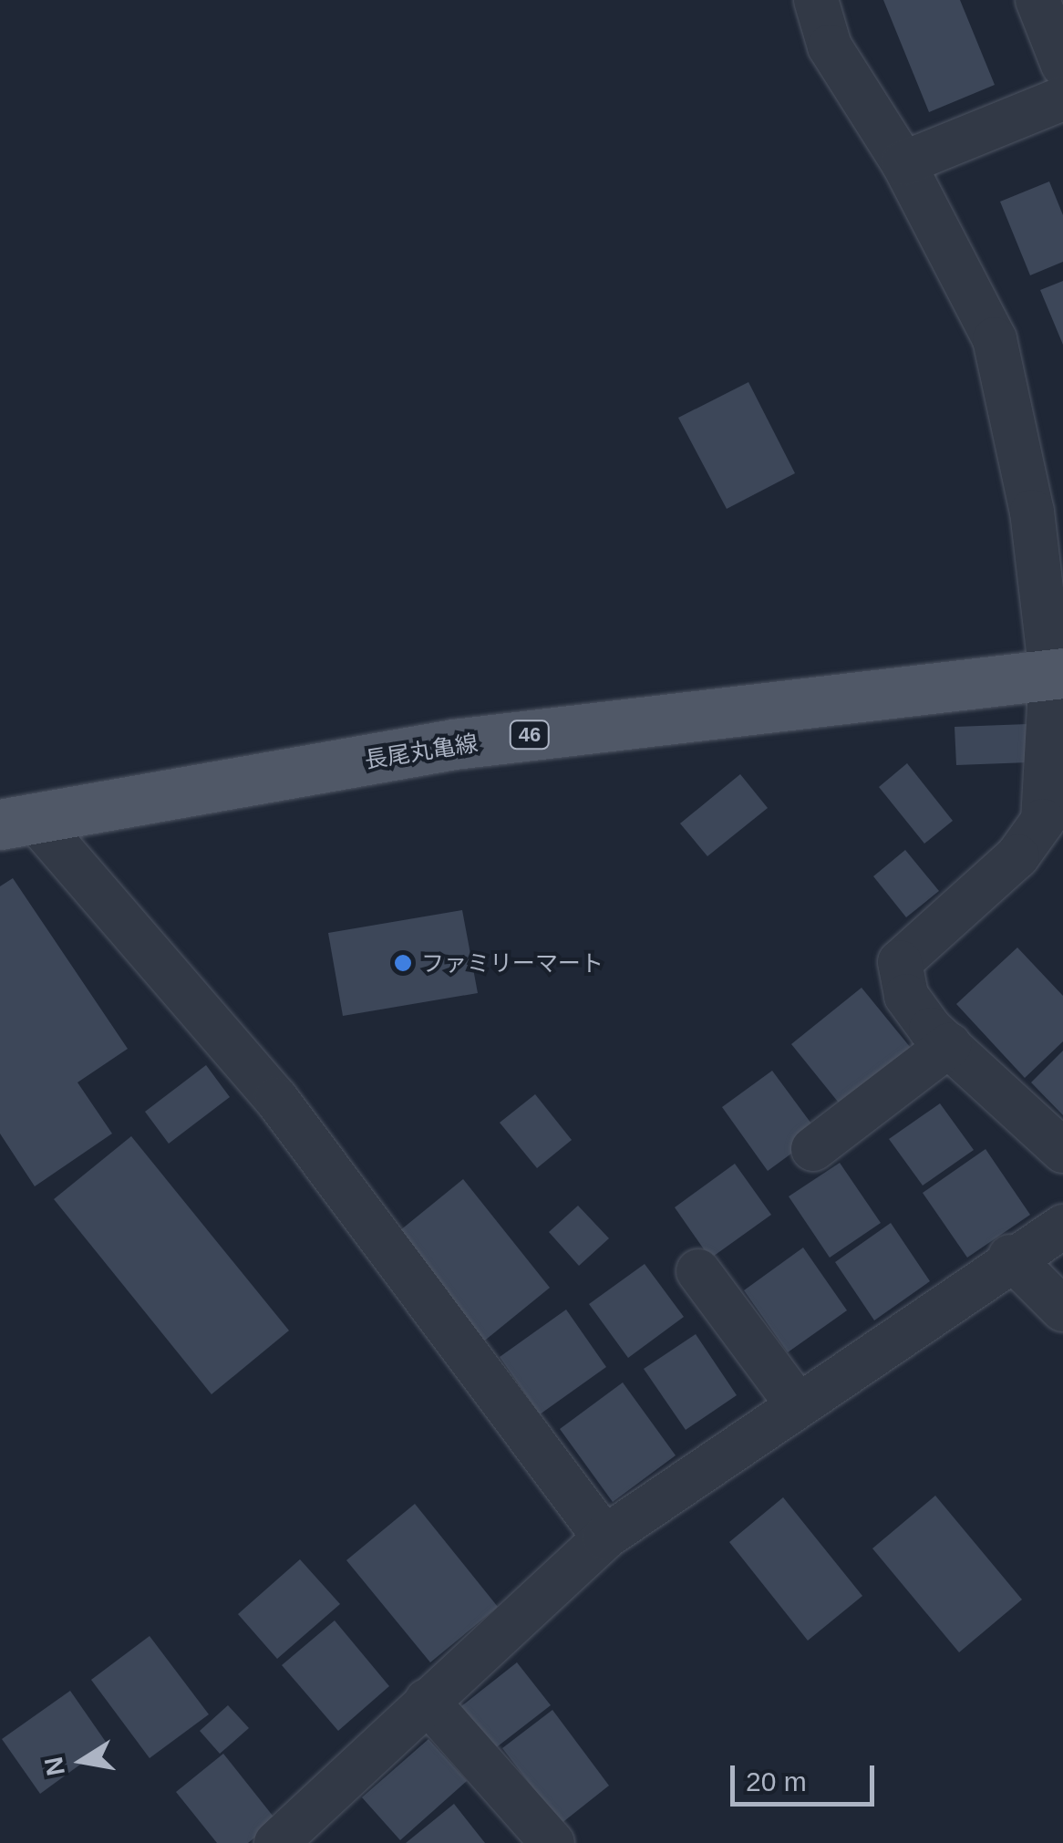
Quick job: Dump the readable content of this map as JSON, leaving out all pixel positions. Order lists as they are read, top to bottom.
{
  "streets": {
    "main road": ["46", "長尾丸亀線"]
  },
  "places": ["ファミリーマート"],
  "scale_bar": "20 m",
  "north": "left"
}
